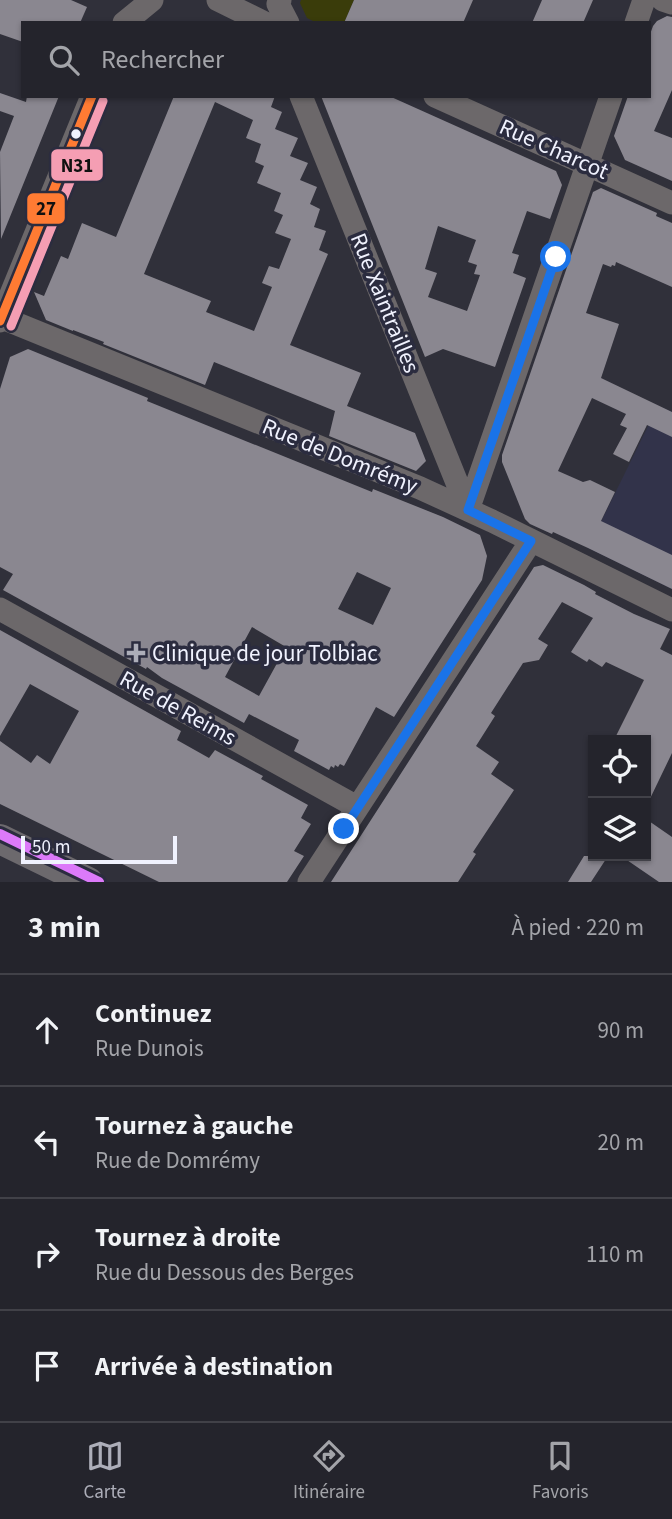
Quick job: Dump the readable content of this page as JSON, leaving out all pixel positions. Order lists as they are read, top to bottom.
{
  "streets": {
    "street": [
      "Rue Charcot",
      "Rue Xaintrailles",
      "Rue de Domrémy",
      "Rue de Reims"
    ]
  },
  "crossings": [
    ["Rue Xaintrailles", "Rue de Domrémy"]
  ],
  "places": {
    "health": ["Clinique de jour Tolbiac"]
  },
  "lines": ["transit line 27", "transit line N31"],
  "scale_bar": "50 m",
  "page": {
    "search": "Rechercher",
    "scale": "50 m",
    "heading": ["3 min", "À pied · 220 m"],
    "list": [
      ["Continuez", "Rue Dunois", "90 m"],
      ["Tournez à gauche", "Rue de Domrémy", "20 m"],
      ["Tournez à droite", "Rue du Dessous des Berges", "110 m"],
      "Arrivée à destination"
    ],
    "nav": ["Carte", "Itinéraire", "Favoris"]
  }
}
